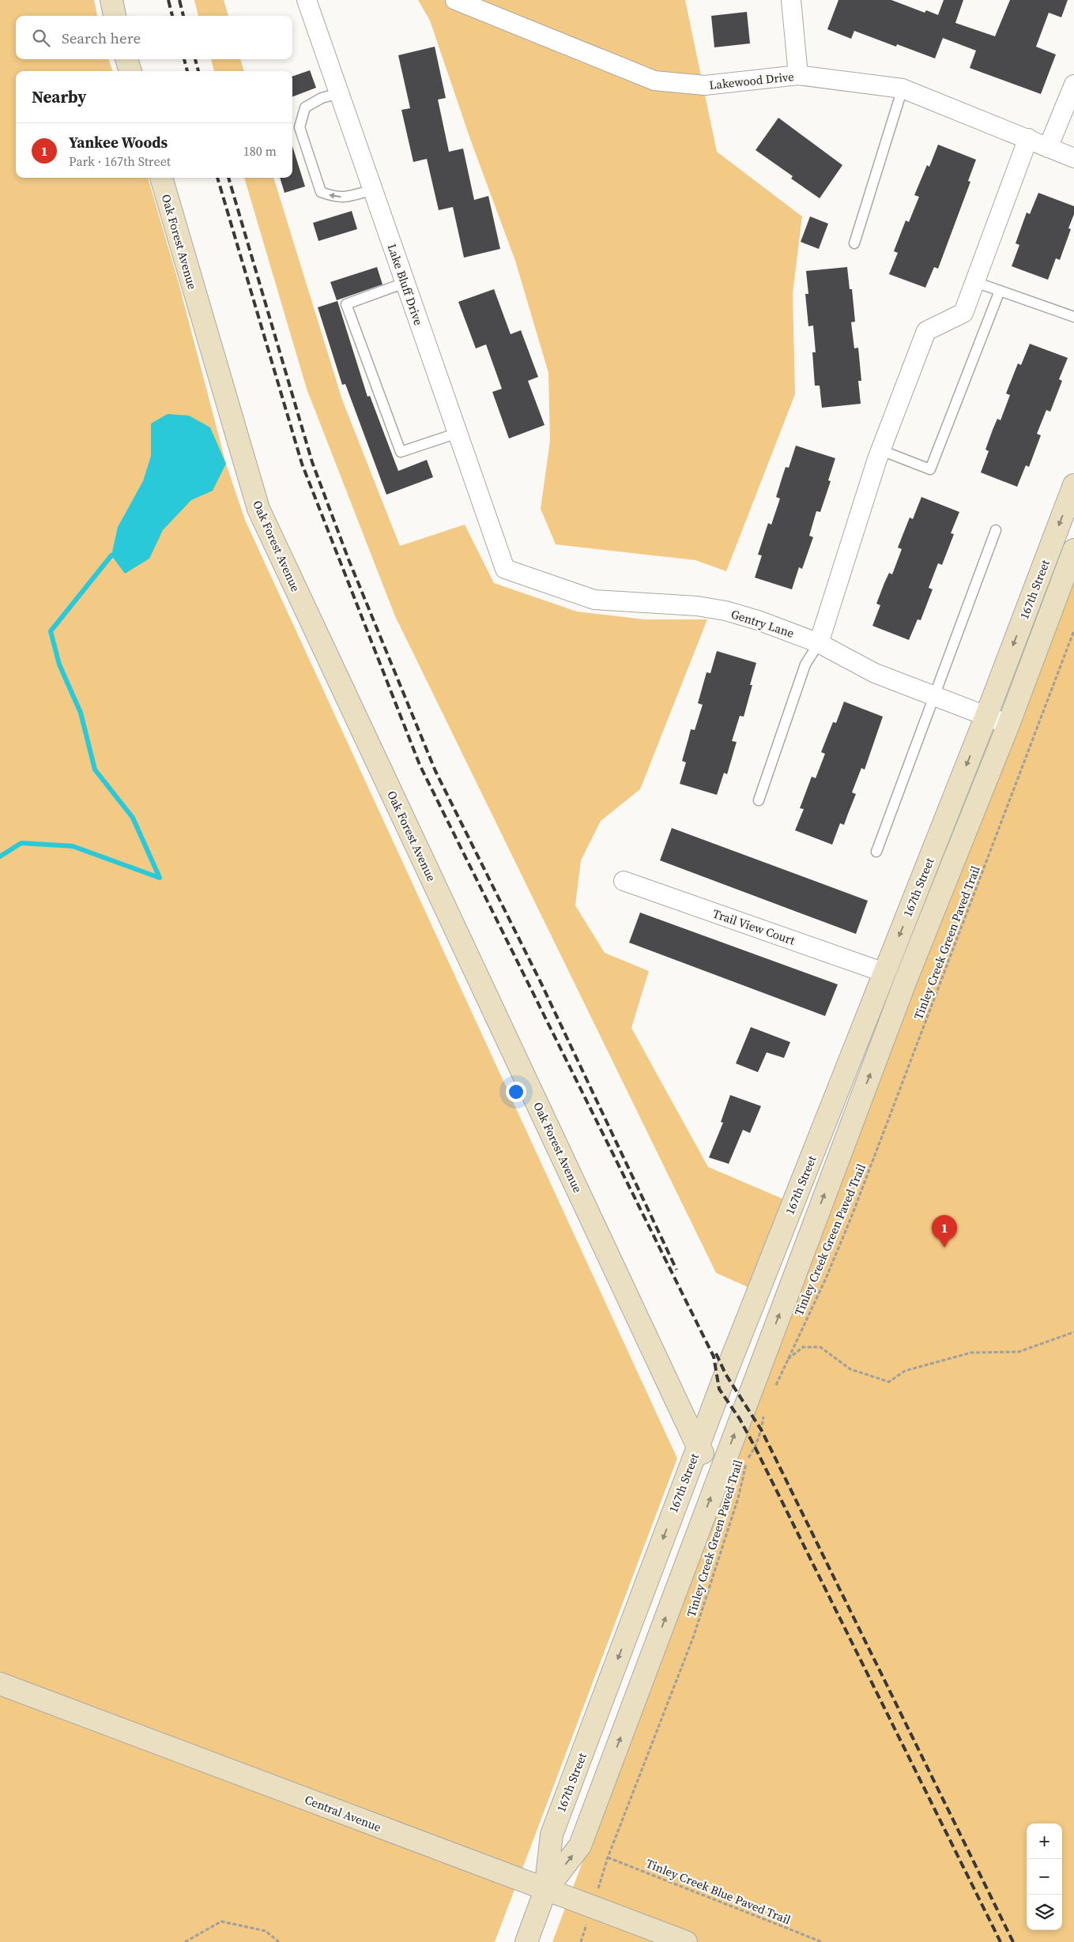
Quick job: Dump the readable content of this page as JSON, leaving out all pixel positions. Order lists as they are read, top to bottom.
{
  "streets": {
    "main road": ["Oak Forest Avenue", "167th Street", "Central Avenue"],
    "street": [
      "Lakewood Drive",
      "Lake Bluff Drive",
      "Gentry Lane",
      "Trail View Court"
    ],
    "path": ["Tinley Creek Green Paved Trail", "Tinley Creek Blue Paved Trail"]
  },
  "crossings": [
    ["Oak Forest Avenue", "167th Street"],
    ["Lake Bluff Drive", "Gentry Lane"],
    ["167th Street", "Gentry Lane"],
    ["167th Street", "Trail View Court"],
    ["167th Street", "Central Avenue"],
    ["Tinley Creek Green Paved Trail", "Tinley Creek Blue Paved Trail"]
  ],
  "page": {
    "search": "Search here",
    "heading": "Nearby",
    "list": [
      {
        "mark": "1",
        "name": "Yankee Woods",
        "note": "Park · 167th Street",
        "value": "180 m"
      }
    ],
    "pins": "1",
    "map_buttons": ["+", "−"]
  }
}
